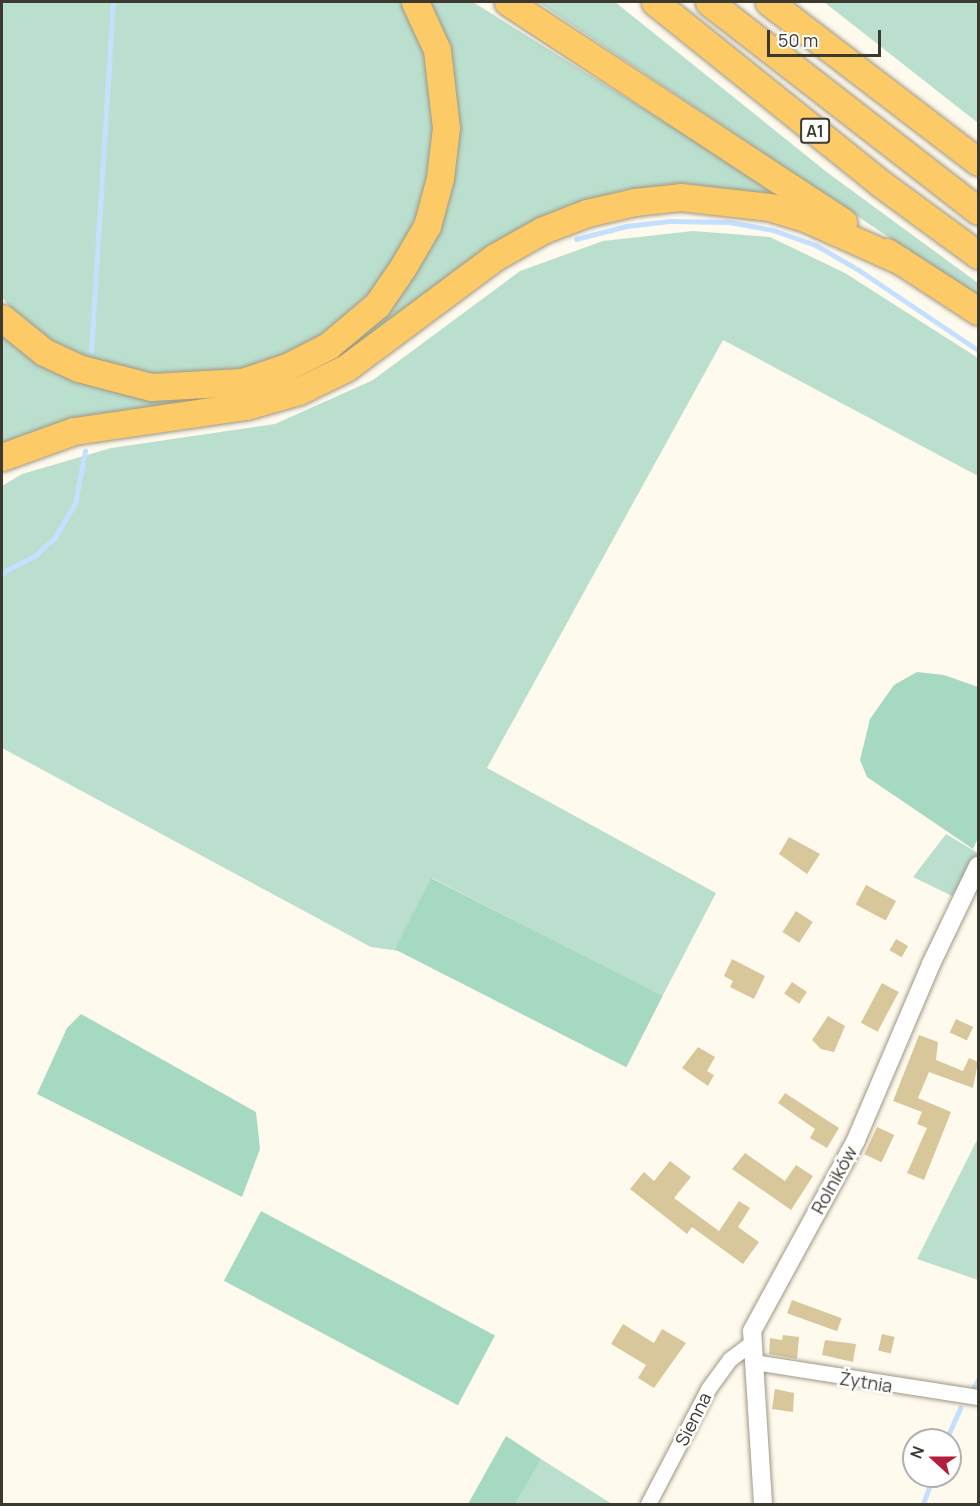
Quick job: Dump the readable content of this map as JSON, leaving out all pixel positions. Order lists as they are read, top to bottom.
{
  "streets": {
    "highway": ["A1"],
    "street": ["Rolników", "Żytnia", "Sienna"]
  },
  "crossings": [
    ["Rolników", "Żytnia"],
    ["Rolników", "Sienna"],
    ["Żytnia", "Sienna"]
  ],
  "scale_bar": "50 m",
  "north": "left"
}
